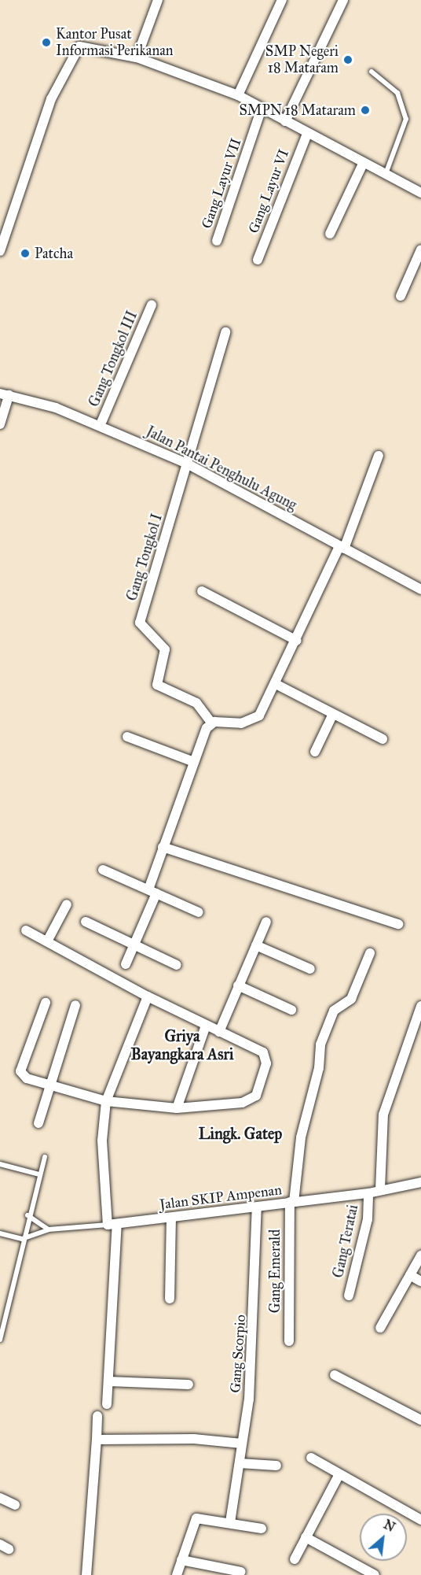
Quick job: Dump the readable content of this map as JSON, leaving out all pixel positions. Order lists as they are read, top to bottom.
{
  "streets": {
    "street": [
      "Gang Layur VII",
      "Gang Layur VI",
      "Gang Tongkol III",
      "Jalan Pantai Penghulu Agung",
      "Gang Tongkol I",
      "Jalan SKIP Ampenan",
      "Gang Teratai",
      "Gang Emerald",
      "Gang Scorpio"
    ]
  },
  "crossings": [
    ["Gang Tongkol III", "Jalan Pantai Penghulu Agung"],
    ["Jalan Pantai Penghulu Agung", "Gang Tongkol I"],
    ["Jalan SKIP Ampenan", "Gang Teratai"],
    ["Jalan SKIP Ampenan", "Gang Emerald"],
    ["Jalan SKIP Ampenan", "Gang Scorpio"]
  ],
  "districts": ["Griya Bayangkara Asri", "Lingk. Gatep"],
  "places": [
    "Kantor Pusat Informasi Perikanan",
    "SMP Negeri 18 Mataram",
    "SMPN 18 Mataram",
    "Patcha"
  ],
  "north": "top right"
}
